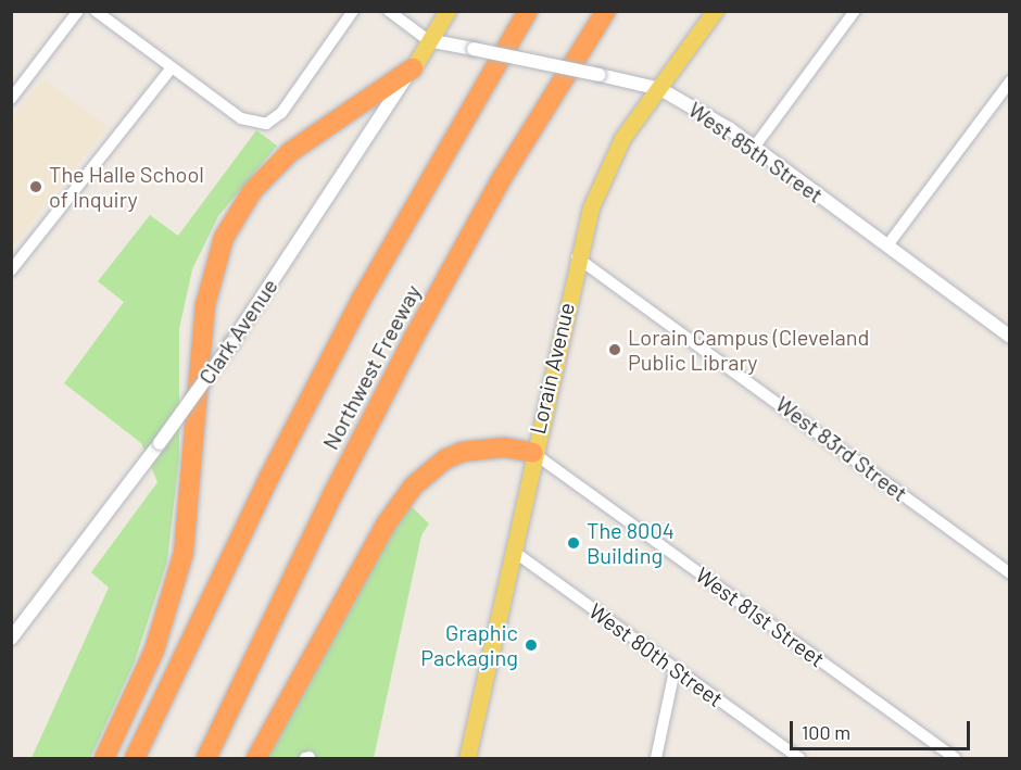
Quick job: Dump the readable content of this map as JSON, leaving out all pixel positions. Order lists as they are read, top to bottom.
{
  "streets": {
    "highway": ["Northwest Freeway"],
    "main road": ["Clark Avenue", "Lorain Avenue"],
    "street": [
      "West 85th Street",
      "West 83rd Street",
      "West 81st Street",
      "West 80th Street"
    ]
  },
  "crossings": [
    ["West 85th Street", "Clark Avenue"],
    ["West 85th Street", "Lorain Avenue"],
    ["Lorain Avenue", "West 83rd Street"],
    ["Lorain Avenue", "West 81st Street"],
    ["Lorain Avenue", "West 80th Street"]
  ],
  "places": [
    "The Halle School of Inquiry",
    "Lorain Campus (Cleveland Public Library",
    "The 8004 Building",
    "Graphic Packaging"
  ],
  "scale_bar": "100 m"
}
